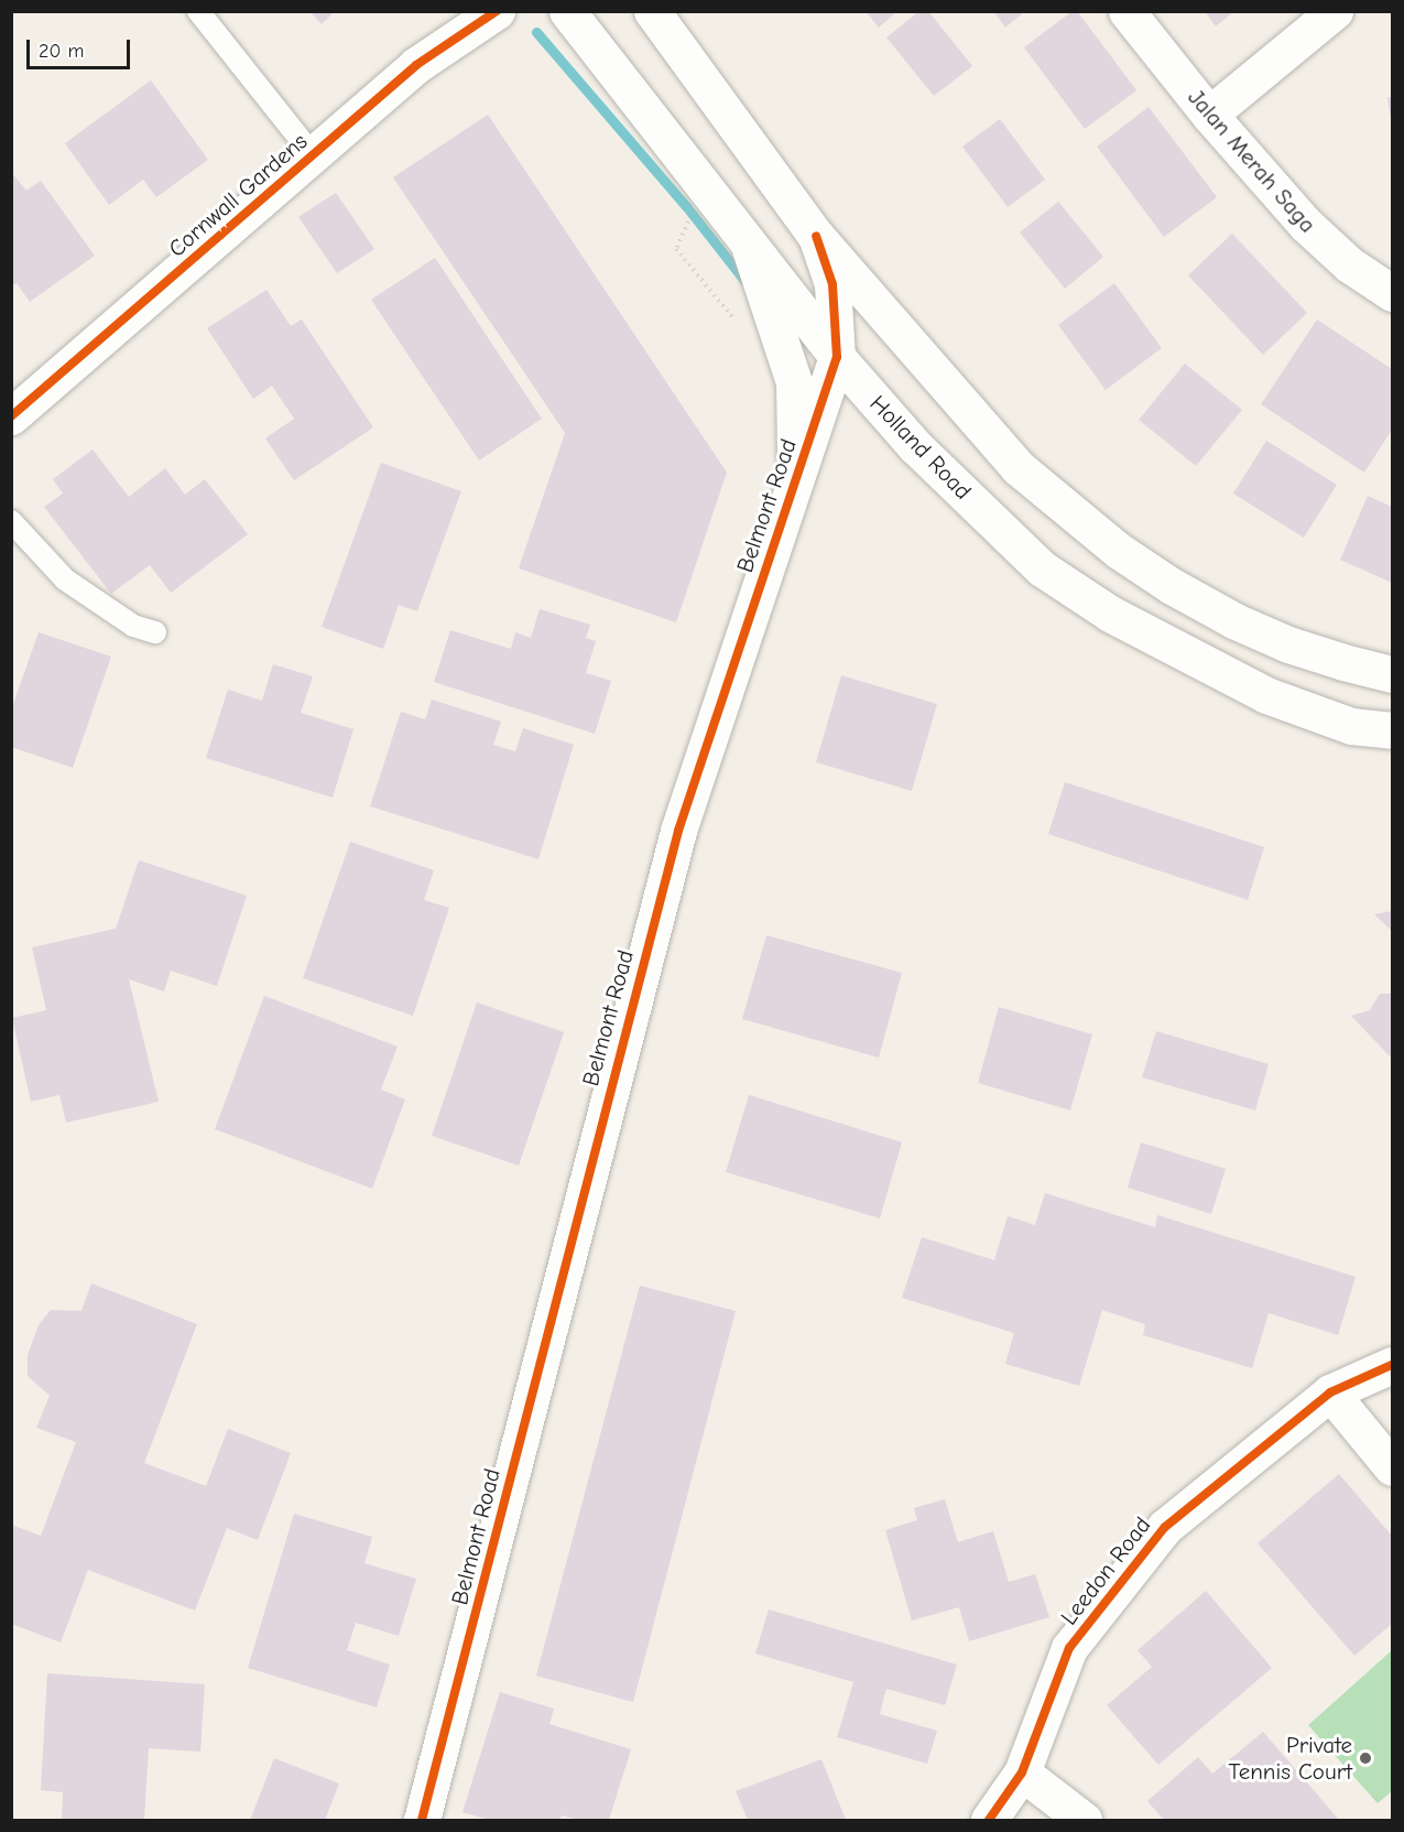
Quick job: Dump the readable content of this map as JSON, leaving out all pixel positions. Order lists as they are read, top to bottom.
{
  "streets": {
    "street": [
      "Jalan Merah Saga",
      "Cornwall Gardens",
      "Holland Road",
      "Belmont Road",
      "Leedon Road"
    ]
  },
  "crossings": [
    ["Holland Road", "Belmont Road"]
  ],
  "places": ["Private Tennis Court"],
  "scale_bar": "20 m"
}
